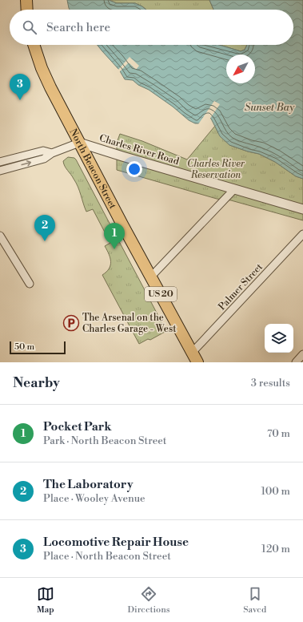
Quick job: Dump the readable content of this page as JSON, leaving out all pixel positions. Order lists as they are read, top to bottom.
{
  "streets": {
    "main road": ["North Beacon Street", "US 20"],
    "street": ["Charles River Road", "Palmer Street"]
  },
  "crossings": [
    ["Charles River Road", "North Beacon Street"],
    ["North Beacon Street", "Palmer Street"]
  ],
  "water": ["Sunset Bay"],
  "parks": ["Charles River Reservation"],
  "places": {
    "parking": ["The Arsenal on the Charles Garage - West"]
  },
  "scale_bar": "50 m",
  "north": "bottom left",
  "page": {
    "search": "Search here",
    "pins": ["3", "2", "1"],
    "scale": "50 m",
    "heading": ["Nearby", "3 results"],
    "list": [
      {
        "mark": "1",
        "name": "Pocket Park",
        "note": "Park · North Beacon Street",
        "value": "70 m"
      },
      {
        "mark": "2",
        "name": "The Laboratory",
        "note": "Place · Wooley Avenue",
        "value": "100 m"
      },
      {
        "mark": "3",
        "name": "Locomotive Repair House",
        "note": "Place · North Beacon Street",
        "value": "120 m"
      }
    ],
    "nav": ["Map", "Directions", "Saved"]
  }
}
